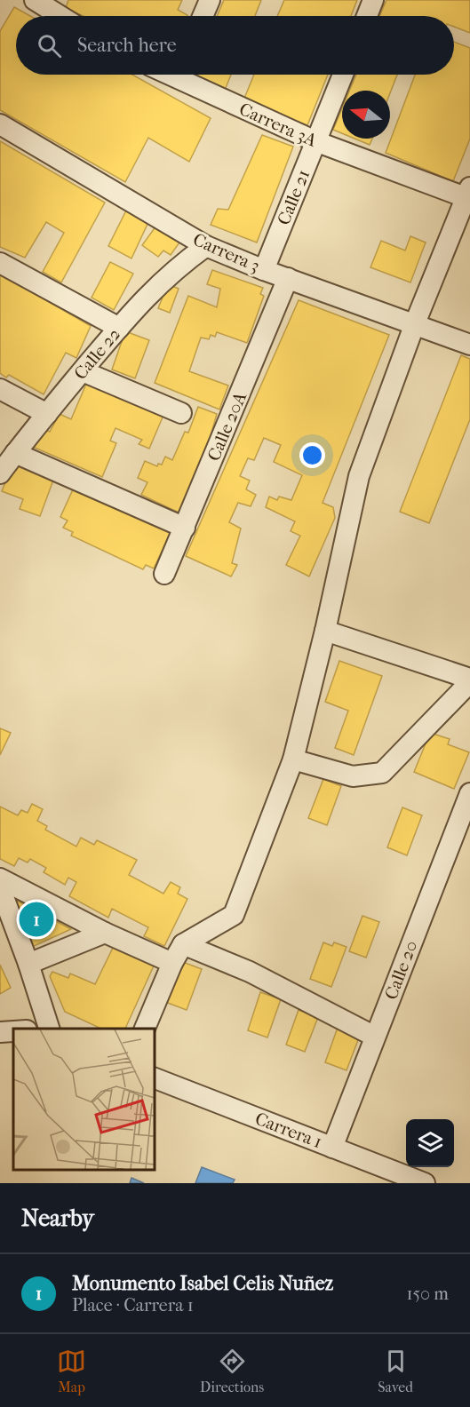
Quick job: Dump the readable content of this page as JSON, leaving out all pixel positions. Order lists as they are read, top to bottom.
{
  "streets": {
    "street": [
      "Carrera 3A",
      "Calle 21",
      "Carrera 3",
      "Calle 22",
      "Calle 20A",
      "Calle 20",
      "Carrera 1"
    ]
  },
  "crossings": [
    ["Carrera 3A", "Calle 21"],
    ["Calle 21", "Carrera 3"],
    ["Carrera 3", "Calle 22"],
    ["Carrera 3", "Calle 20A"],
    ["Calle 20", "Carrera 1"]
  ],
  "north": "left",
  "page": {
    "search": "Search here",
    "pins": "1",
    "heading": "Nearby",
    "list": [
      {
        "mark": "1",
        "name": "Monumento Isabel Celis Nuñez",
        "note": "Place · Carrera 1",
        "value": "150 m"
      }
    ],
    "nav": ["Map", "Directions", "Saved"]
  }
}
